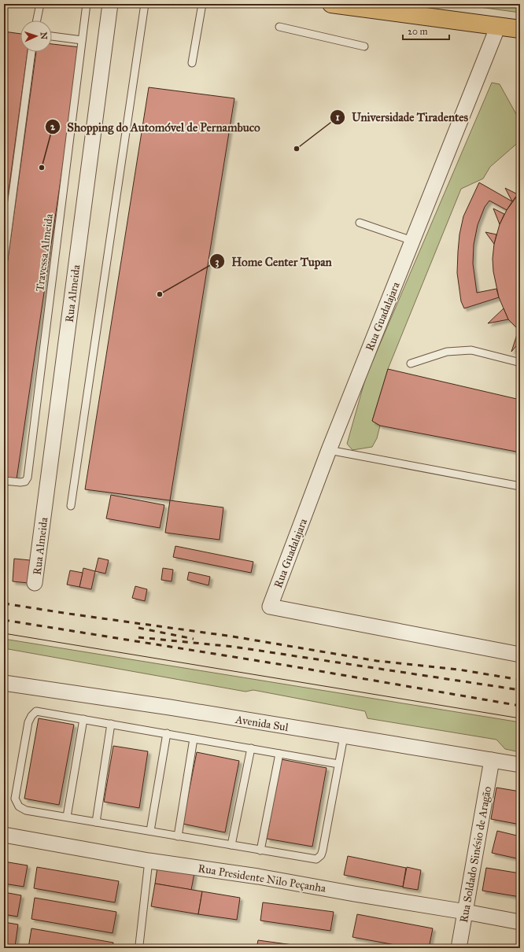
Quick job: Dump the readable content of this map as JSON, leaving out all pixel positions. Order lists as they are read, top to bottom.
{
  "streets": {
    "street": [
      "Rua Almeida",
      "Rua Guadalajara",
      "Avenida Sul",
      "Rua Soldado Sinésio de Aragão",
      "Rua Presidente Nilo Peçanha"
    ],
    "lane": ["Travessa Almeida"]
  },
  "crossings": [
    ["Avenida Sul", "Rua Soldado Sinésio de Aragão"],
    ["Rua Soldado Sinésio de Aragão", "Rua Presidente Nilo Peçanha"]
  ],
  "places": ["Universidade Tiradentes", "Shopping do Automóvel de Pernambuco", "Home Center Tupan"],
  "scale_bar": "20 m",
  "north": "right"
}
